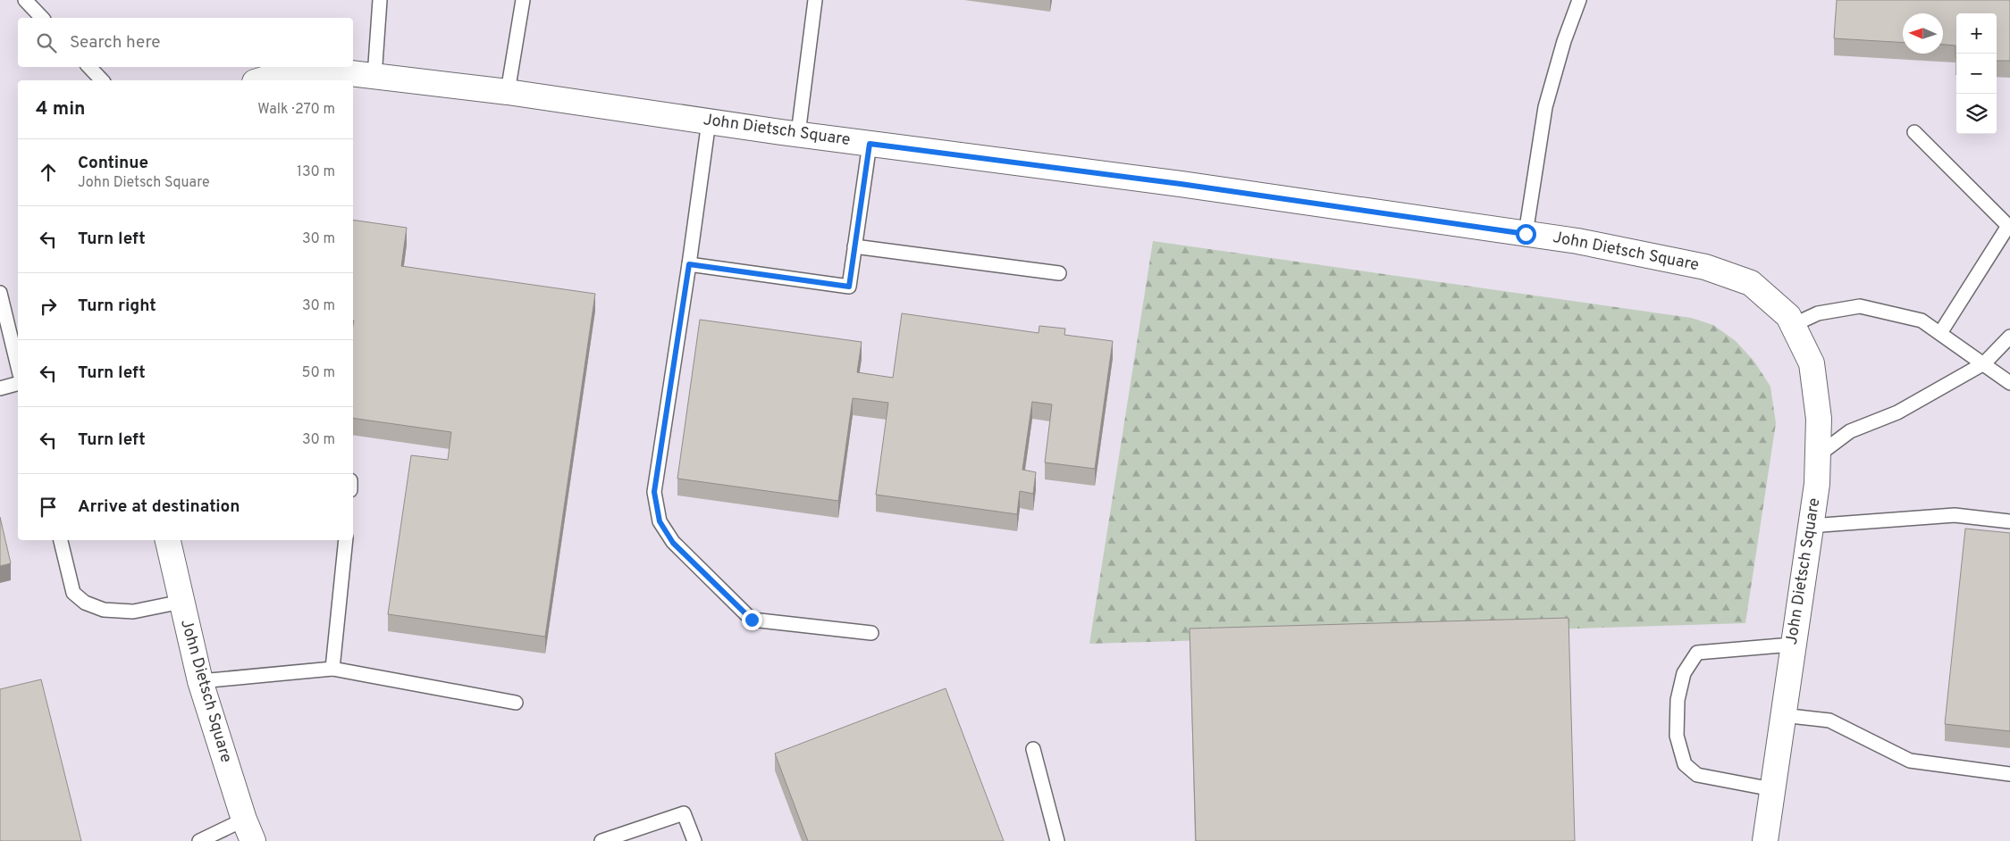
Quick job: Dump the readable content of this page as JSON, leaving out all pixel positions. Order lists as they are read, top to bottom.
{
  "streets": {
    "street": ["John Dietsch Square"]
  },
  "north": "left",
  "page": {
    "map_buttons": ["+", "−"],
    "search": "Search here",
    "heading": ["4 min", "Walk · 270 m"],
    "list": [
      ["Continue", "John Dietsch Square", "130 m"],
      ["Turn left", "30 m"],
      ["Turn right", "30 m"],
      ["Turn left", "50 m"],
      ["Turn left", "30 m"],
      "Arrive at destination"
    ]
  }
}
